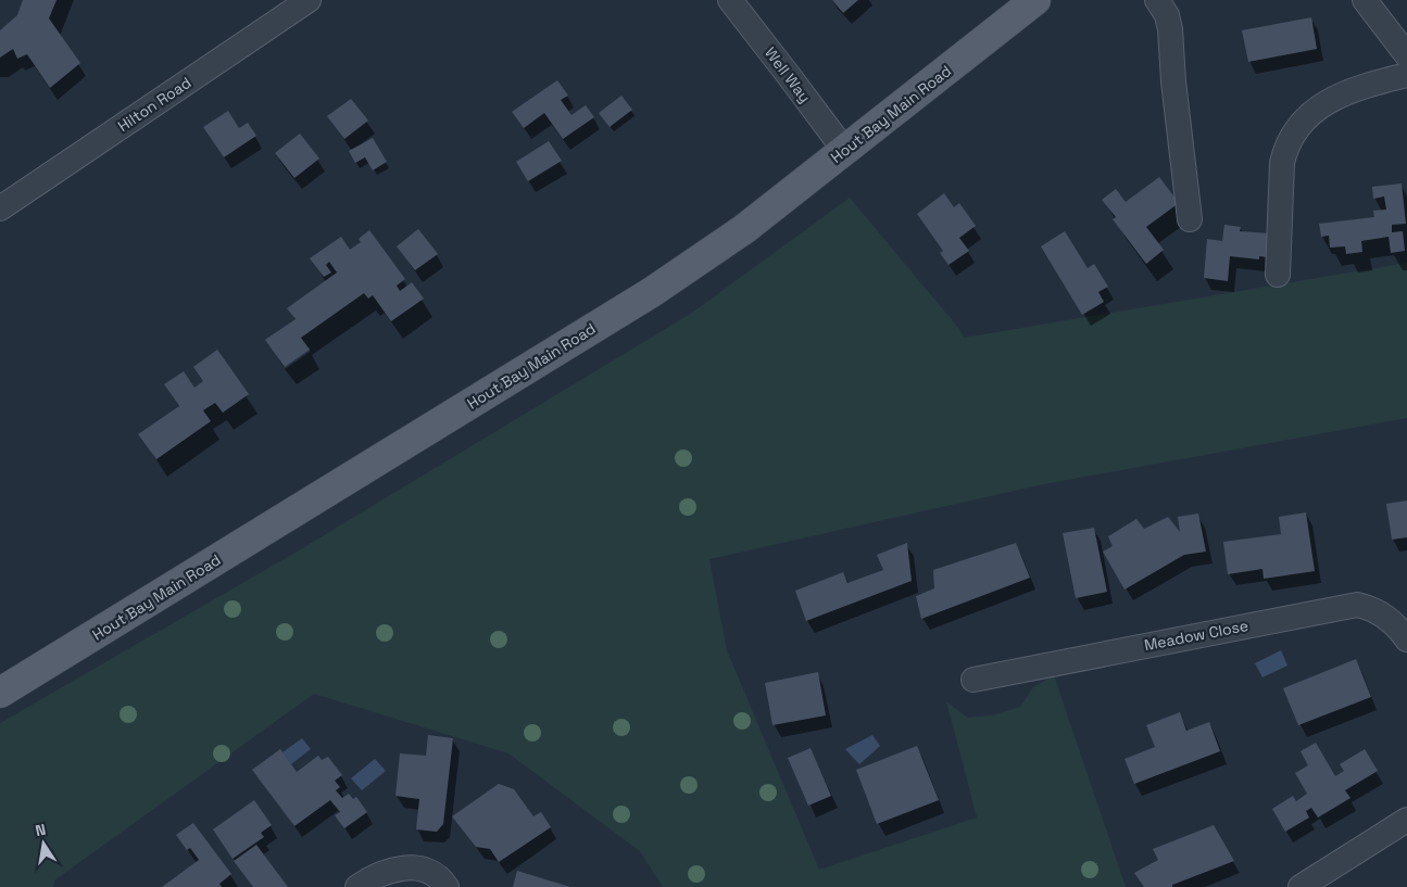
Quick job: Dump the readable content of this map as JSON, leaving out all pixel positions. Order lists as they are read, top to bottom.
{
  "streets": {
    "main road": ["Hout Bay Main Road"],
    "street": ["Well Way", "Hilton Road", "Meadow Close"]
  },
  "crossings": [
    ["Well Way", "Hout Bay Main Road"]
  ],
  "north": "top"
}
